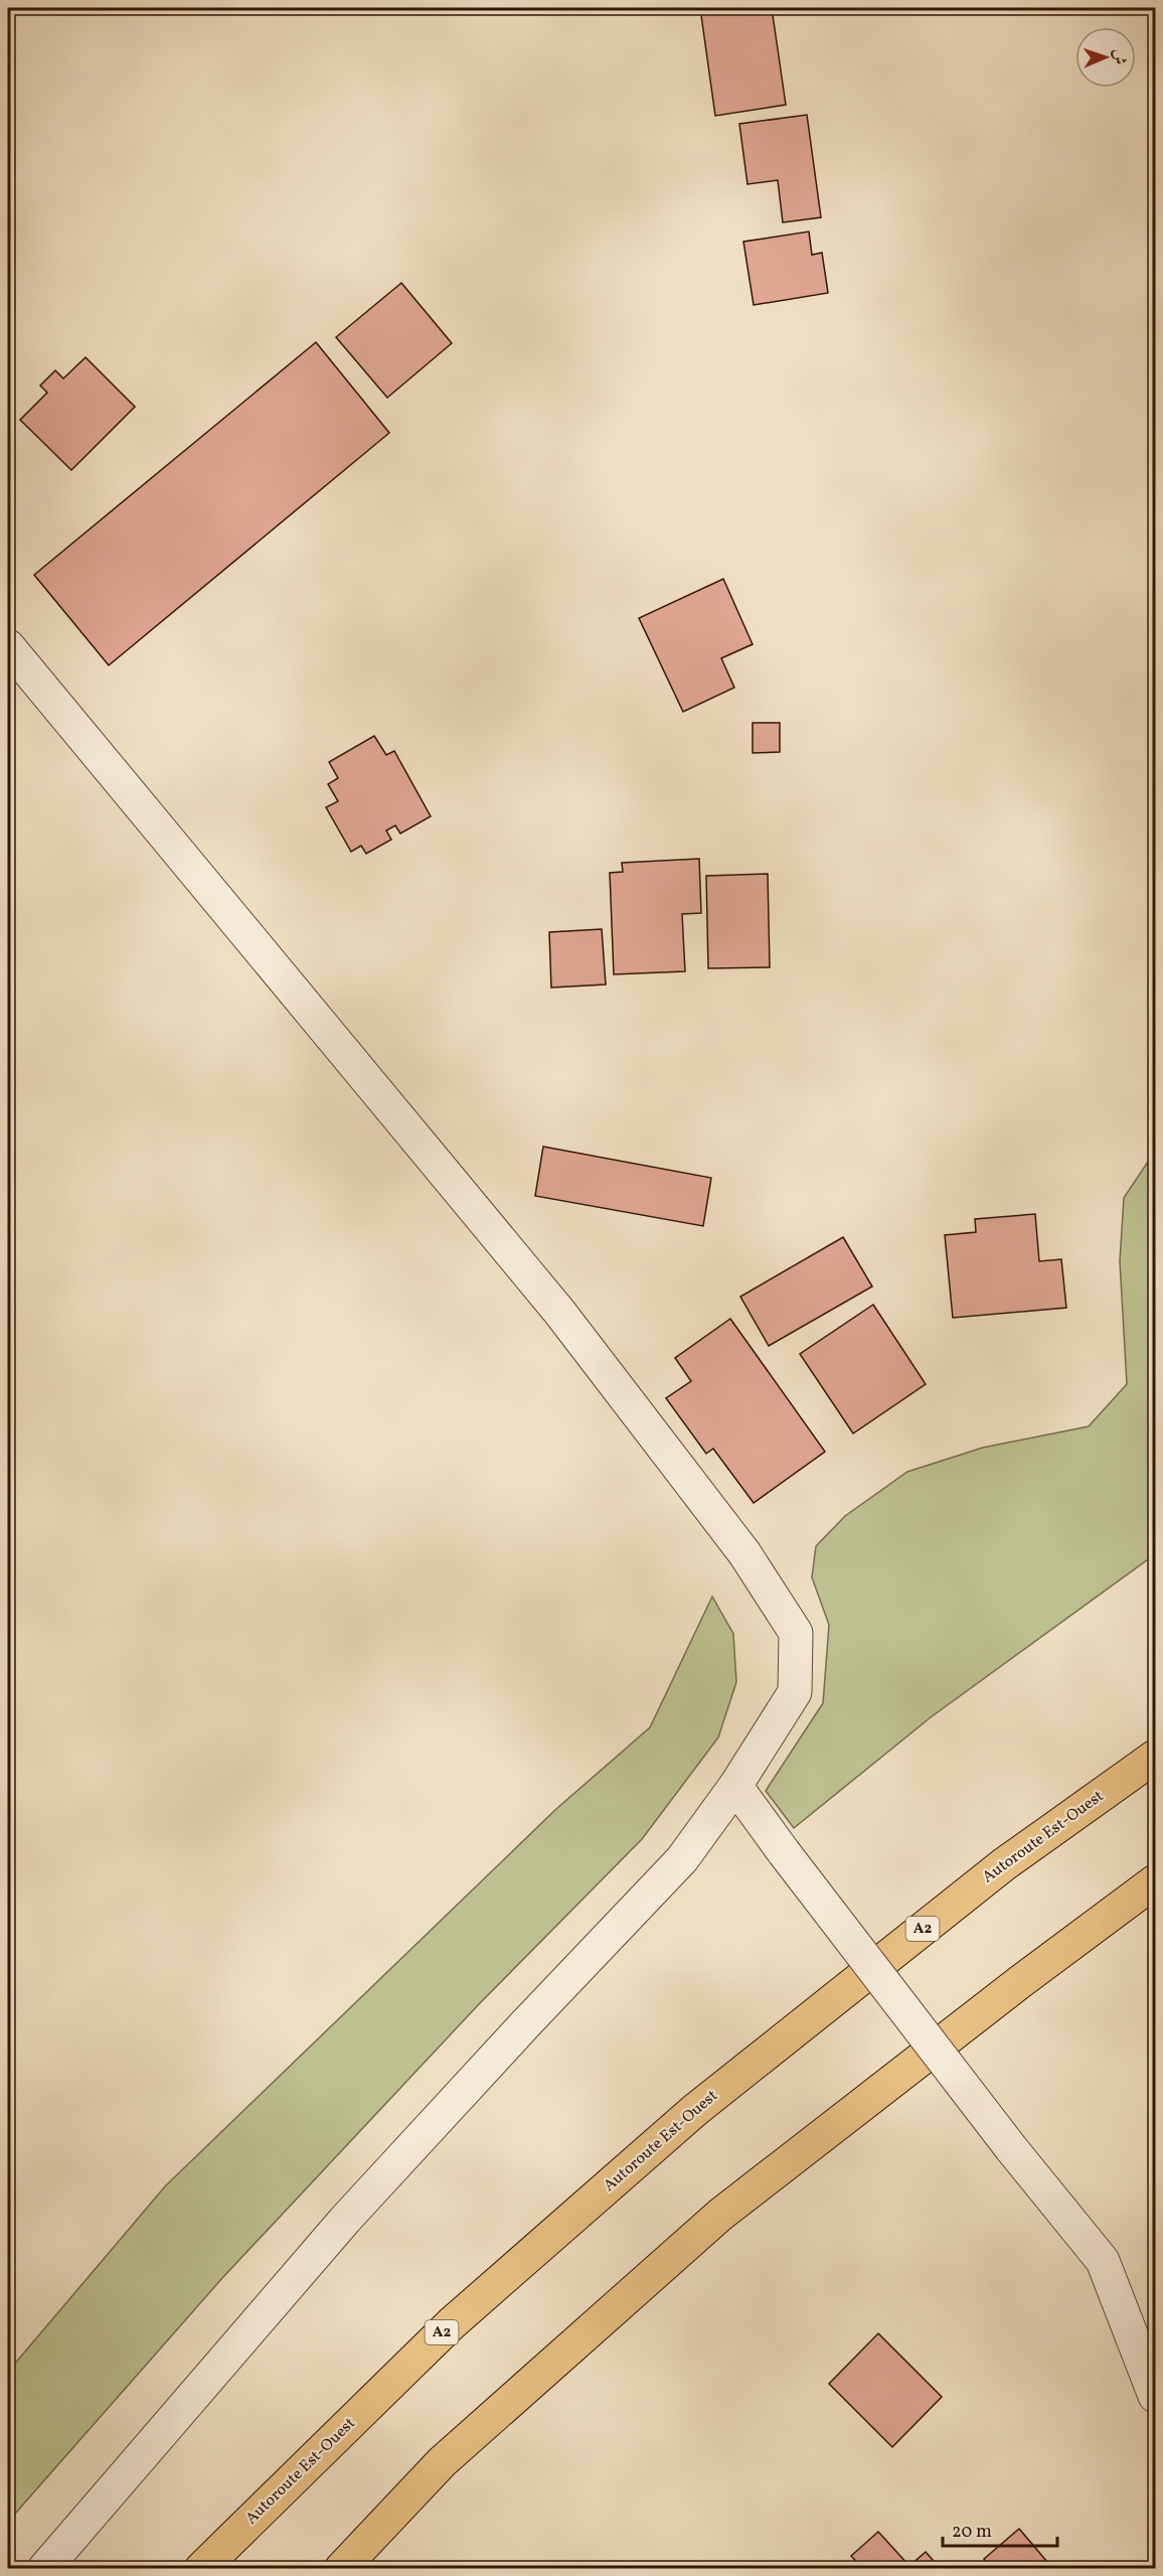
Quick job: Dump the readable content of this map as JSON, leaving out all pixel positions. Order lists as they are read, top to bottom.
{
  "streets": {
    "highway": ["Autoroute Est-Ouest", "A2"]
  },
  "scale_bar": "20 m",
  "north": "right"
}
